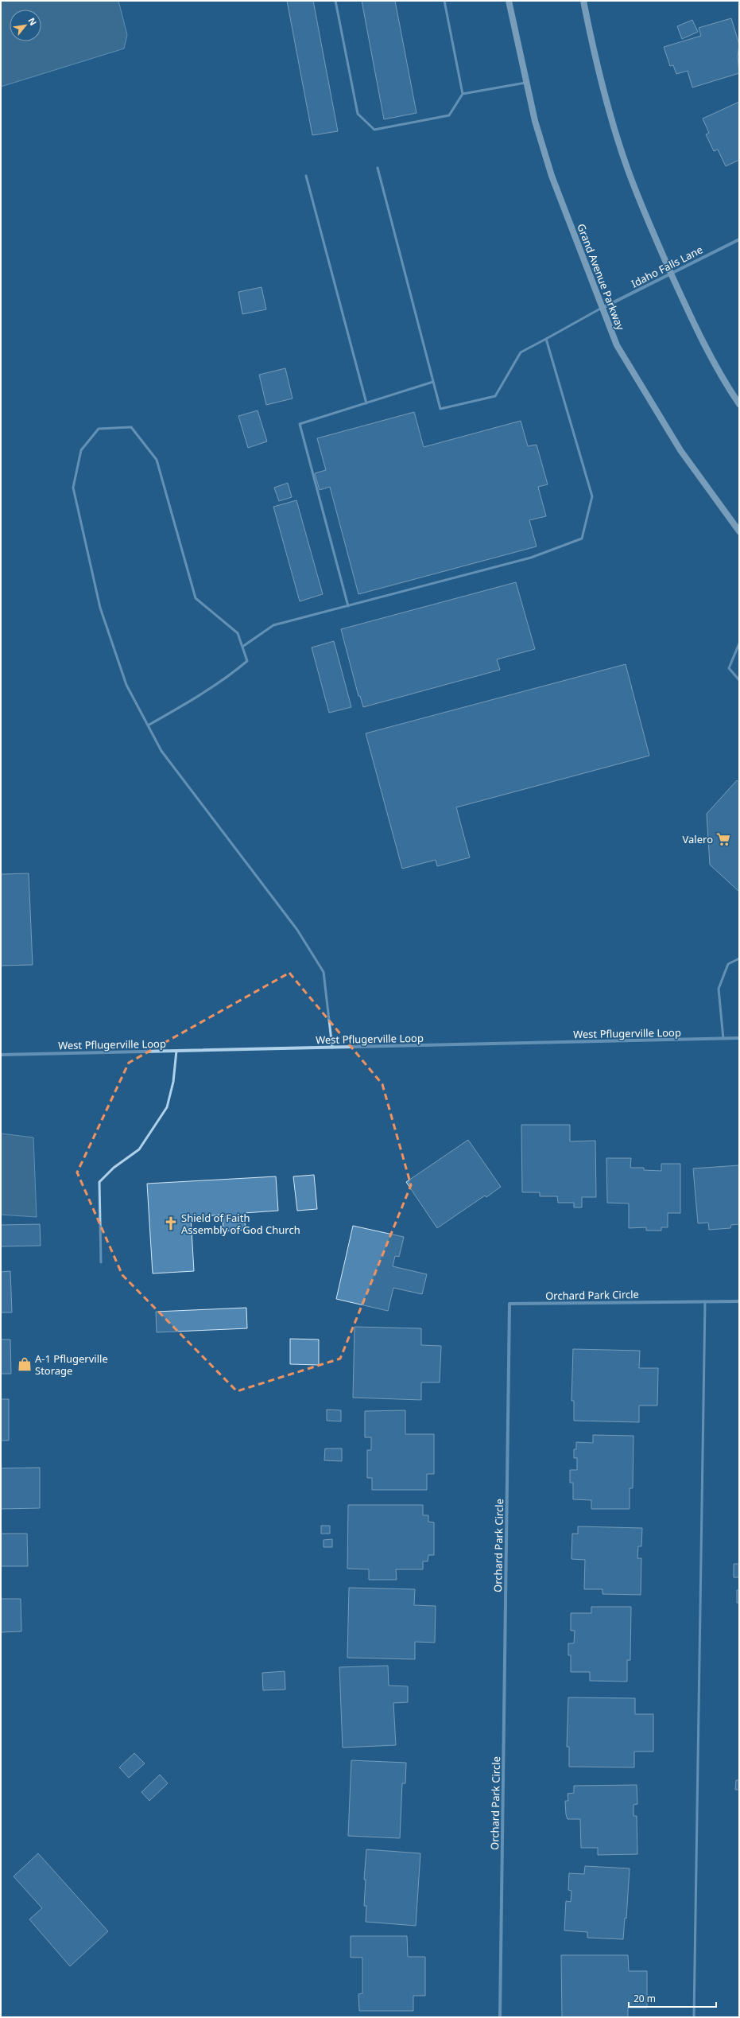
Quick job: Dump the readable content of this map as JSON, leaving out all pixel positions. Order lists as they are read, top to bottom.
{
  "streets": {
    "main road": ["Grand Avenue Parkway"],
    "street": ["Idaho Falls Lane", "West Pflugerville Loop", "Orchard Park Circle"]
  },
  "crossings": [
    ["Idaho Falls Lane", "Grand Avenue Parkway"]
  ],
  "places": {
    "supermarket": ["Valero"],
    "church": ["Shield of Faith Assembly of God Church"],
    "shop": ["A-1 Pflugerville Storage"]
  },
  "scale_bar": "20 m",
  "north": "top right"
}
